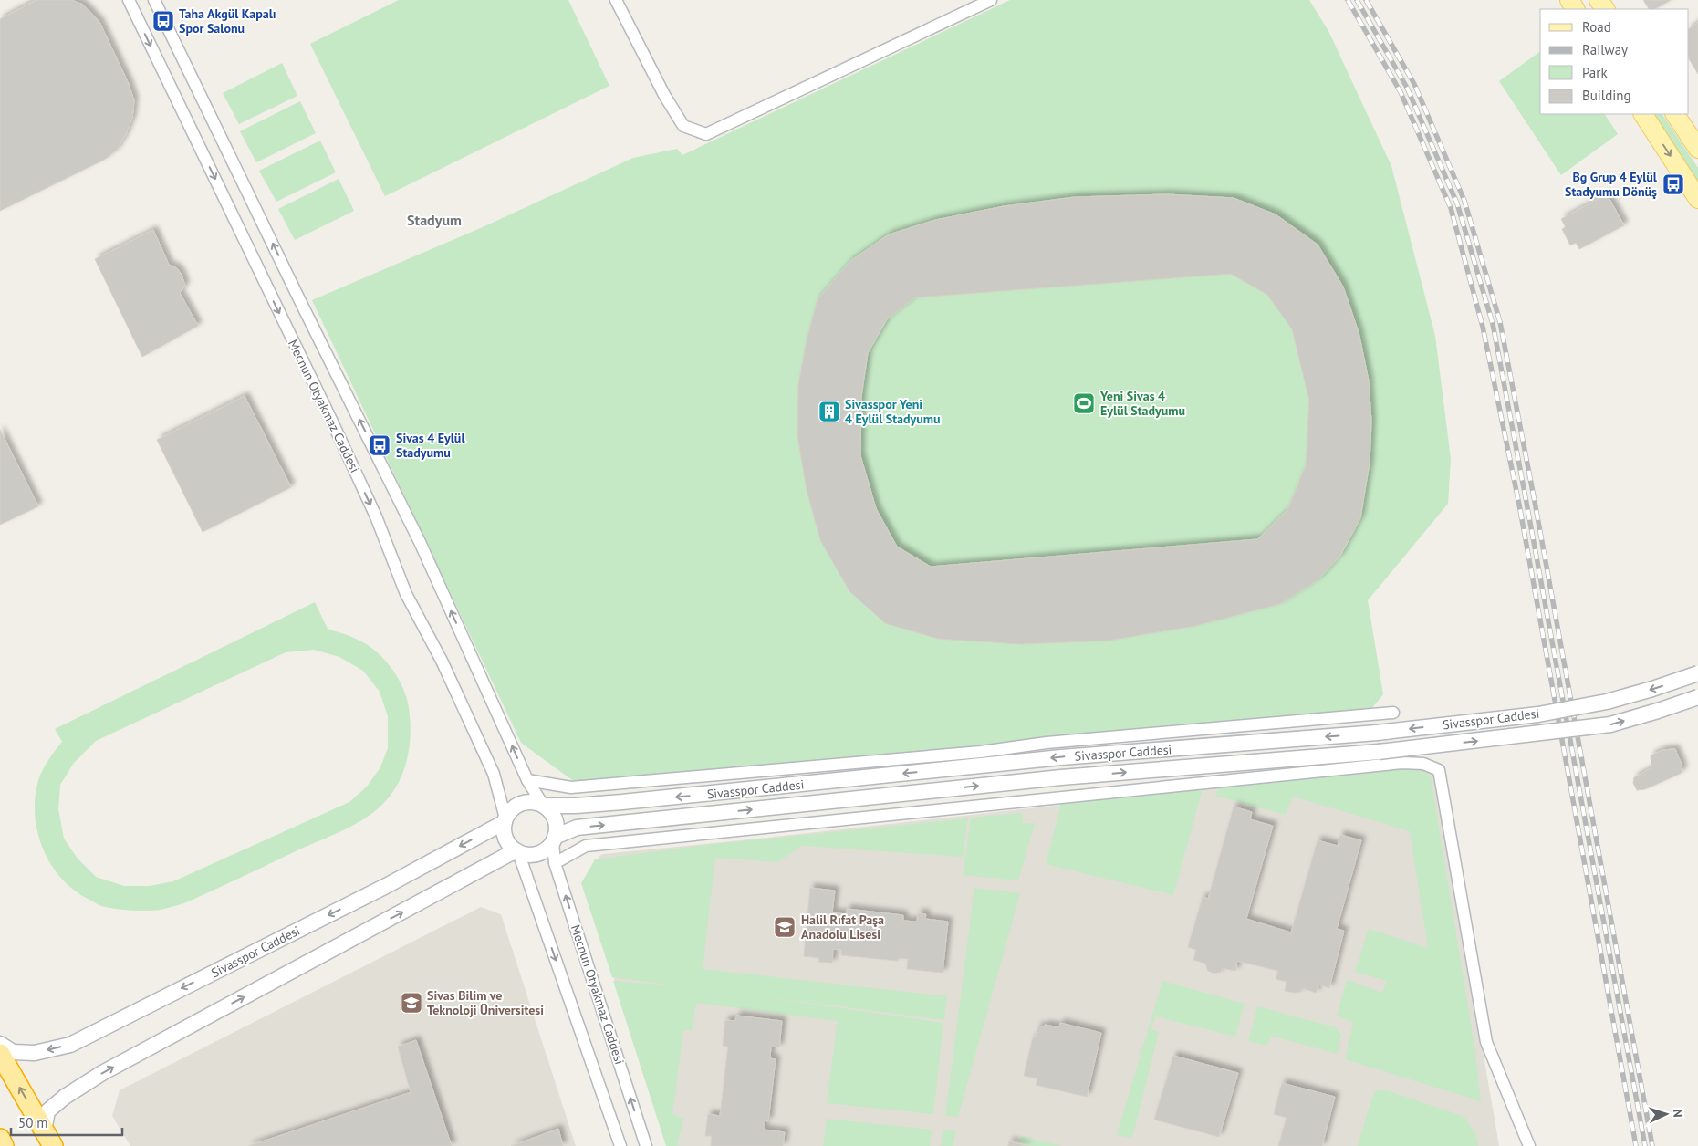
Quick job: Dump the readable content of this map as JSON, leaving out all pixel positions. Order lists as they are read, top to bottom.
{
  "streets": {
    "street": ["Mecnun Otyakmaz Caddesi", "Sivasspor Caddesi"]
  },
  "crossings": [
    ["Mecnun Otyakmaz Caddesi", "Sivasspor Caddesi"]
  ],
  "districts": ["Stadyum"],
  "places": {
    "bus stop": ["Taha Akgül Kapalı Spor Salonu", "Bg Grup 4 Eylül Stadyumu Dönüş", "Sivas 4 Eylül Stadyumu"],
    "sports": ["Yeni Sivas 4 Eylül Stadyumu"],
    "building": ["Sivasspor Yeni 4 Eylül Stadyumu"],
    "school or university": ["Halil Rıfat Paşa Anadolu Lisesi", "Sivas Bilim ve Teknoloji Üniversitesi"]
  },
  "legend": [
    "Road",
    "Railway",
    "Park",
    "Building"
  ],
  "scale_bar": "50 m",
  "north": "right"
}
